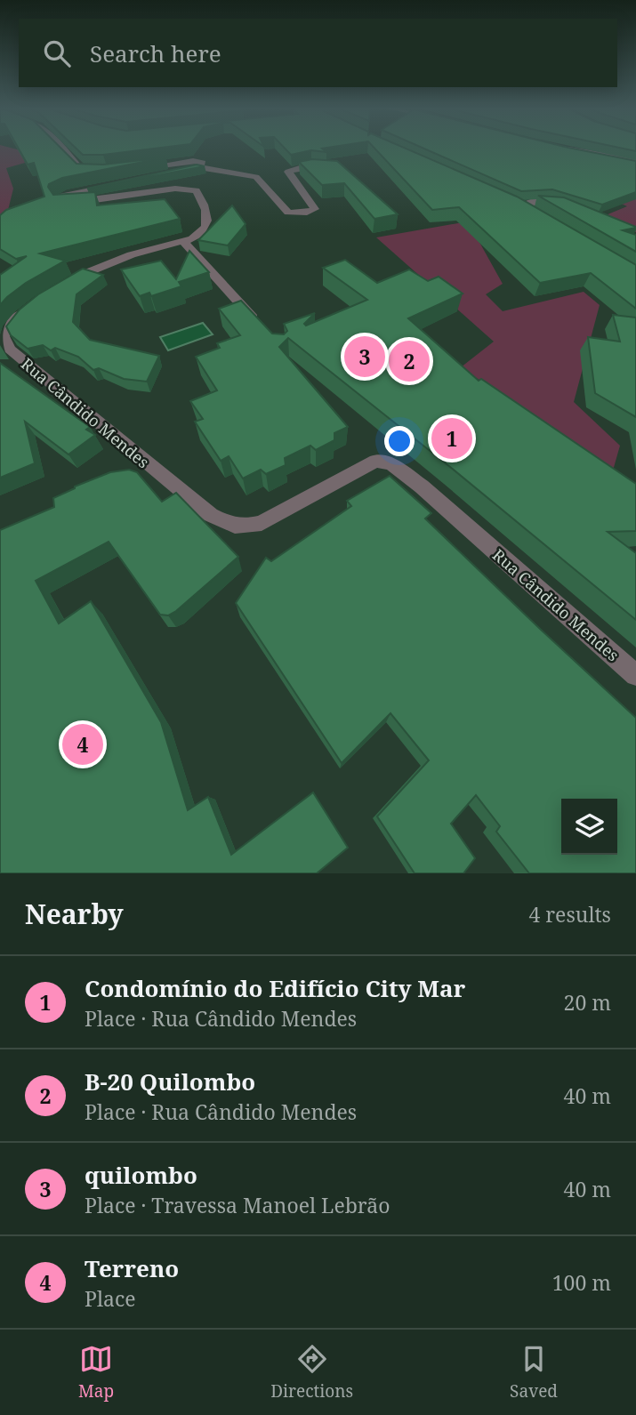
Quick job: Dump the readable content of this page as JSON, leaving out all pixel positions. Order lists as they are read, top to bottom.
{
  "streets": {
    "street": ["Rua Cândido Mendes"]
  },
  "page": {
    "search": "Search here",
    "pins": [
      "3",
      "2",
      "1",
      "4"
    ],
    "heading": ["Nearby", "4 results"],
    "list": [
      {
        "mark": "1",
        "name": "Condomínio do Edifício City Mar",
        "note": "Place · Rua Cândido Mendes",
        "value": "20 m"
      },
      {
        "mark": "2",
        "name": "B-20 Quilombo",
        "note": "Place · Rua Cândido Mendes",
        "value": "40 m"
      },
      {
        "mark": "3",
        "name": "quilombo",
        "note": "Place · Travessa Manoel Lebrão",
        "value": "40 m"
      },
      {
        "mark": "4",
        "name": "Terreno",
        "note": "Place",
        "value": "100 m"
      }
    ],
    "nav": ["Map", "Directions", "Saved"]
  }
}
